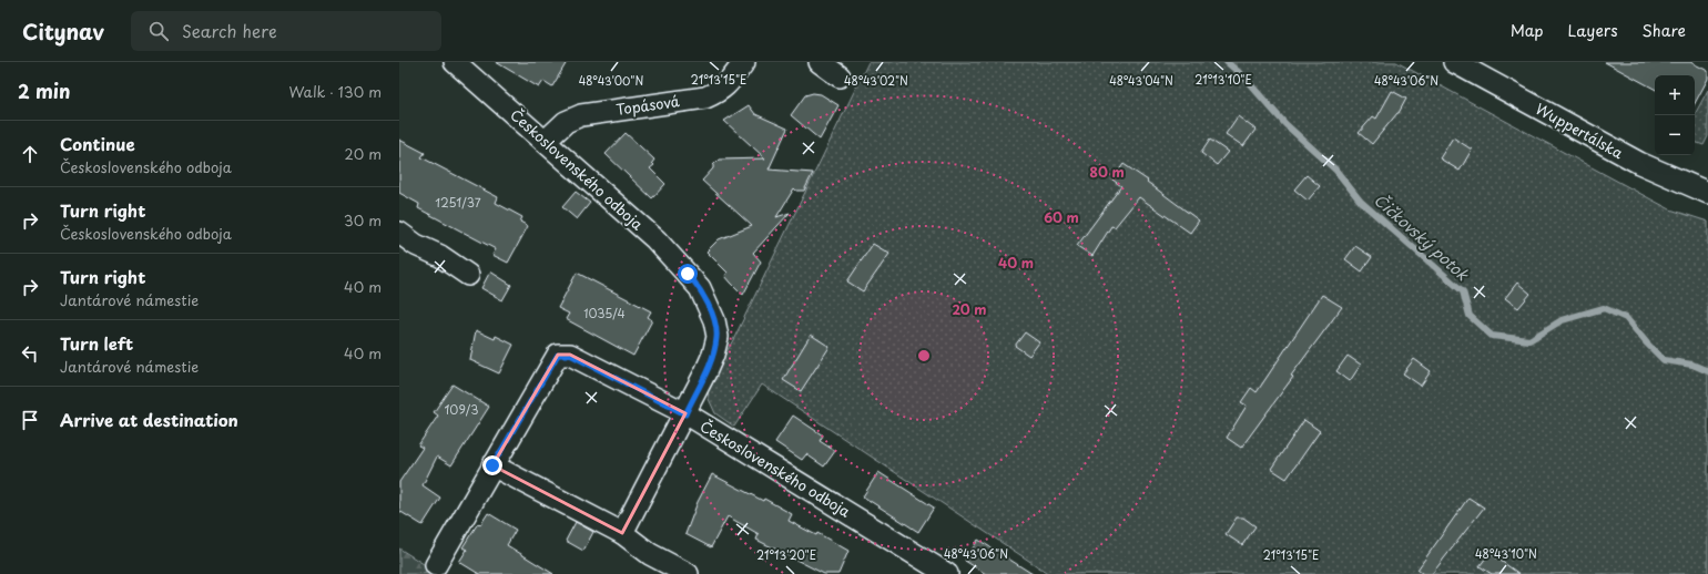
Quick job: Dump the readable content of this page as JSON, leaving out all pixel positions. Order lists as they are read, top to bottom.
{
  "streets": {
    "street": ["Topásová", "Wuppertálska", "Československého odboja"]
  },
  "crossings": [
    ["Topásová", "Československého odboja"]
  ],
  "water": ["Čičkovský potok"],
  "house_numbers": ["1251/37", "1035/4", "109/3"],
  "page": {
    "header": "Citynav",
    "search": "Search here",
    "nav": ["Map", "Layers", "Share"],
    "heading": ["2 min", "Walk · 130 m"],
    "map_buttons": ["+", "−"],
    "list": [
      ["Continue", "Československého odboja", "20 m"],
      ["Turn right", "Československého odboja", "30 m"],
      ["Turn right", "Jantárové námestie", "40 m"],
      ["Turn left", "Jantárové námestie", "40 m"],
      "Arrive at destination"
    ]
  },
  "coordinates": [
    "21°13'15\"E",
    "21°13'10\"E",
    "48°43'06\"N",
    "48°43'00\"N",
    "48°43'02\"N",
    "48°43'04\"N",
    "48°43'10\"N",
    "21°13'20\"E"
  ],
  "rings": [
    "80 m",
    "60 m",
    "40 m",
    "20 m"
  ]
}
